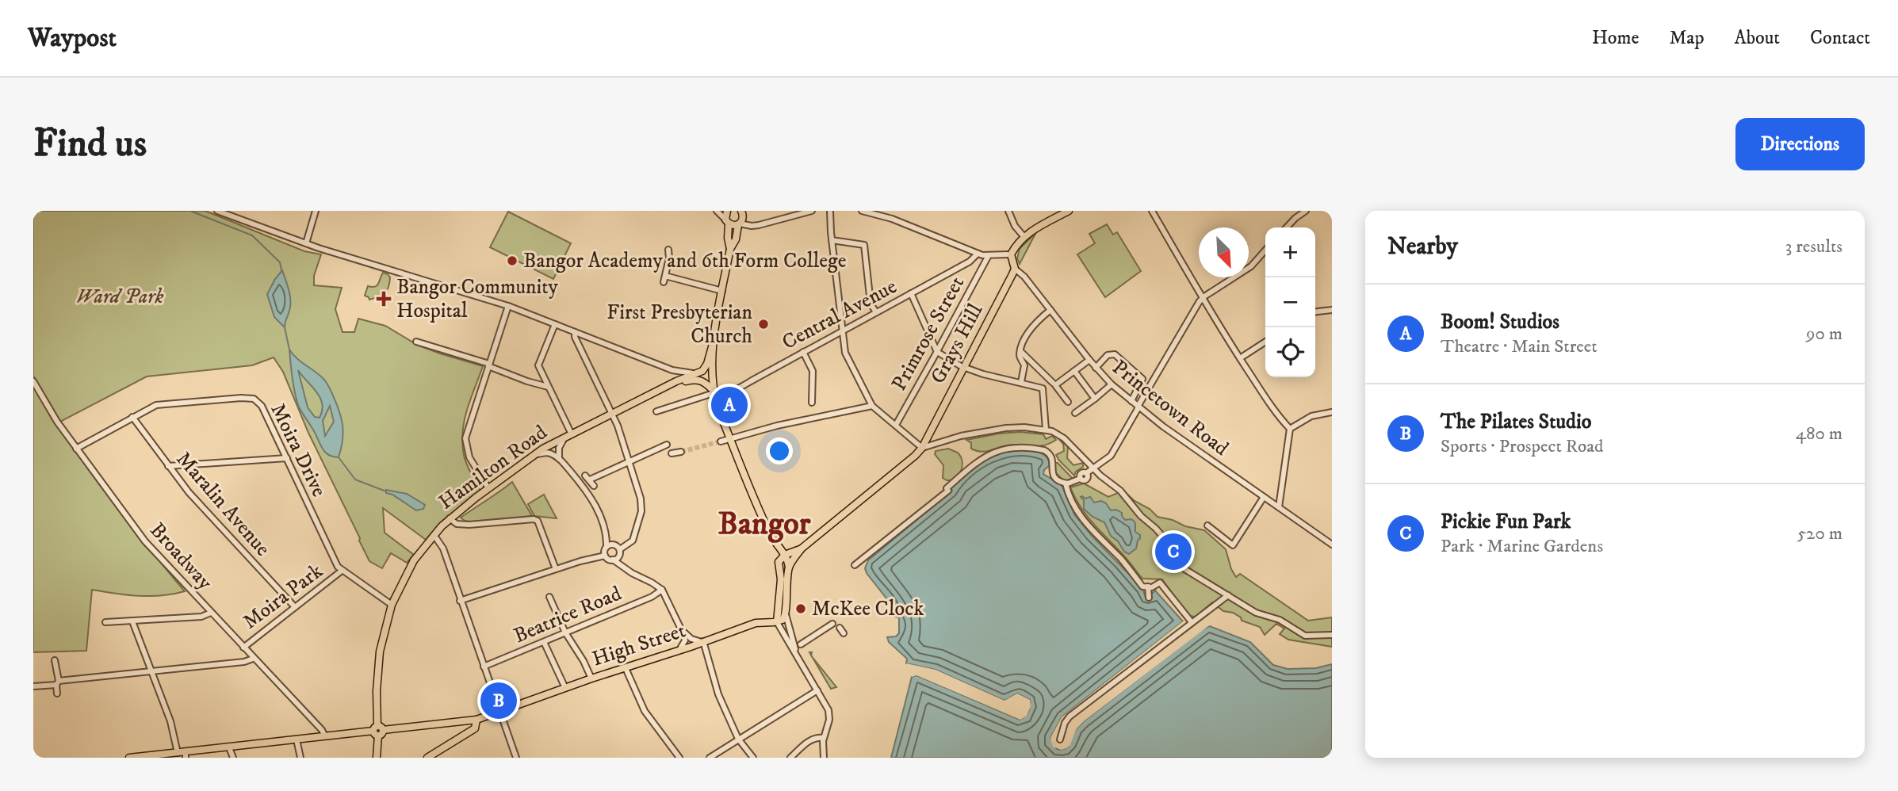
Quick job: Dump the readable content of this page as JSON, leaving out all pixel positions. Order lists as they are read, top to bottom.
{
  "streets": {
    "main road": ["Grays Hill", "Hamilton Road", "High Street"],
    "street": [
      "Central Avenue",
      "Primrose Street",
      "Princetown Road",
      "Moira Drive",
      "Maralin Avenue",
      "Broadway",
      "Moira Park",
      "Beatrice Road"
    ]
  },
  "crossings": [
    ["Central Avenue", "Hamilton Road"],
    ["Grays Hill", "Princetown Road"],
    ["Moira Drive", "Hamilton Road"],
    ["Moira Drive", "Maralin Avenue"],
    ["Moira Drive", "Broadway"],
    ["Moira Drive", "Moira Park"],
    ["Hamilton Road", "High Street"],
    ["Maralin Avenue", "Moira Park"],
    ["Broadway", "Moira Park"],
    ["Broadway", "High Street"]
  ],
  "districts": ["Bangor"],
  "parks": ["Ward Park"],
  "places": {
    "other": ["Bangor Academy and 6th Form College", "First Presbyterian Church", "McKee Clock"],
    "health": ["Bangor Community Hospital"]
  },
  "north": "bottom right",
  "page": {
    "header": "Waypost",
    "nav": [
      "Home",
      "Map",
      "About",
      "Contact"
    ],
    "buttons": "Directions",
    "title": "Find us",
    "heading": ["Nearby", "3 results"],
    "map_buttons": ["+", "−"],
    "list": [
      {
        "mark": "A",
        "name": "Boom! Studios",
        "note": "Theatre · Main Street",
        "value": "90 m"
      },
      {
        "mark": "B",
        "name": "The Pilates Studio",
        "note": "Sports · Prospect Road",
        "value": "480 m"
      },
      {
        "mark": "C",
        "name": "Pickie Fun Park",
        "note": "Park · Marine Gardens",
        "value": "520 m"
      }
    ],
    "pins": ["A", "C", "B"]
  }
}
